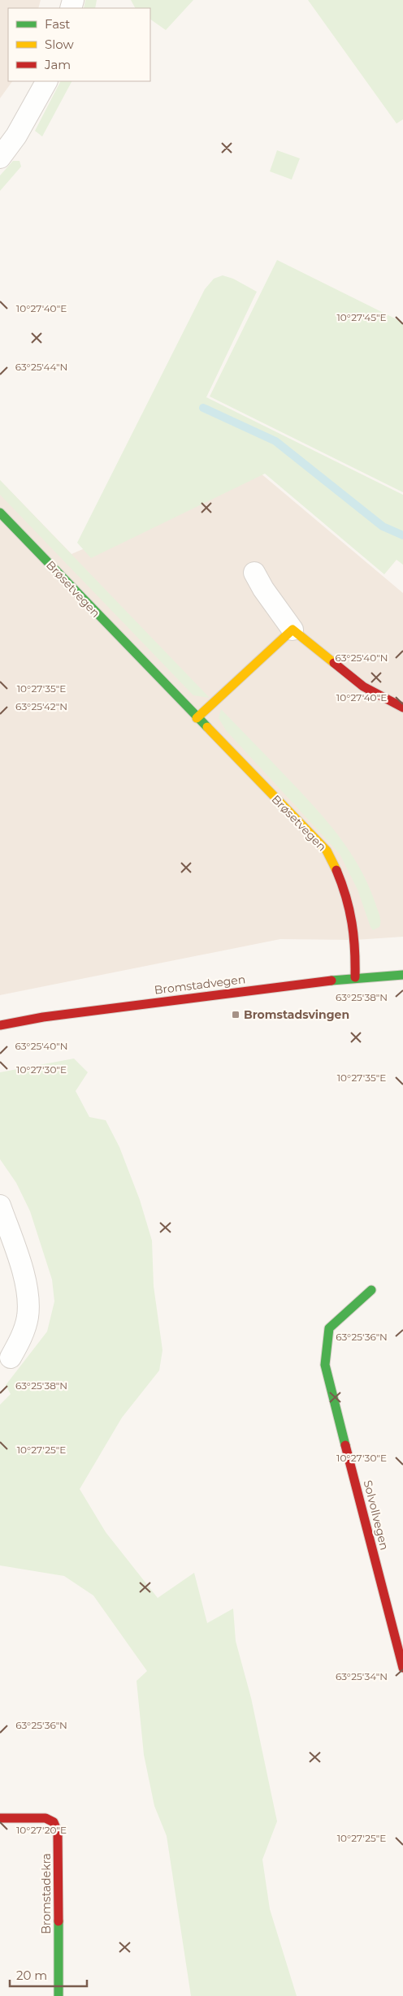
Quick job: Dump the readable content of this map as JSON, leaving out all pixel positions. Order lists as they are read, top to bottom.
{
  "streets": {
    "street": [
      "Brøsetvegen",
      "Bromstadvegen",
      "Solvollvegen",
      "Bromstadekra"
    ]
  },
  "crossings": [
    ["Brøsetvegen", "Bromstadvegen"]
  ],
  "places": {
    "transit": ["Bromstadsvingen"]
  },
  "legend": ["Fast", "Slow", "Jam"],
  "scale_bar": "20 m",
  "coordinates": [
    "10°27'40\"E",
    "10°27'45\"E",
    "63°25'44\"N",
    "63°25'40\"N",
    "10°27'35\"E",
    "63°25'42\"N",
    "63°25'38\"N",
    "10°27'30\"E",
    "63°25'36\"N",
    "10°27'25\"E",
    "63°25'34\"N",
    "10°27'20\"E"
  ]
}
